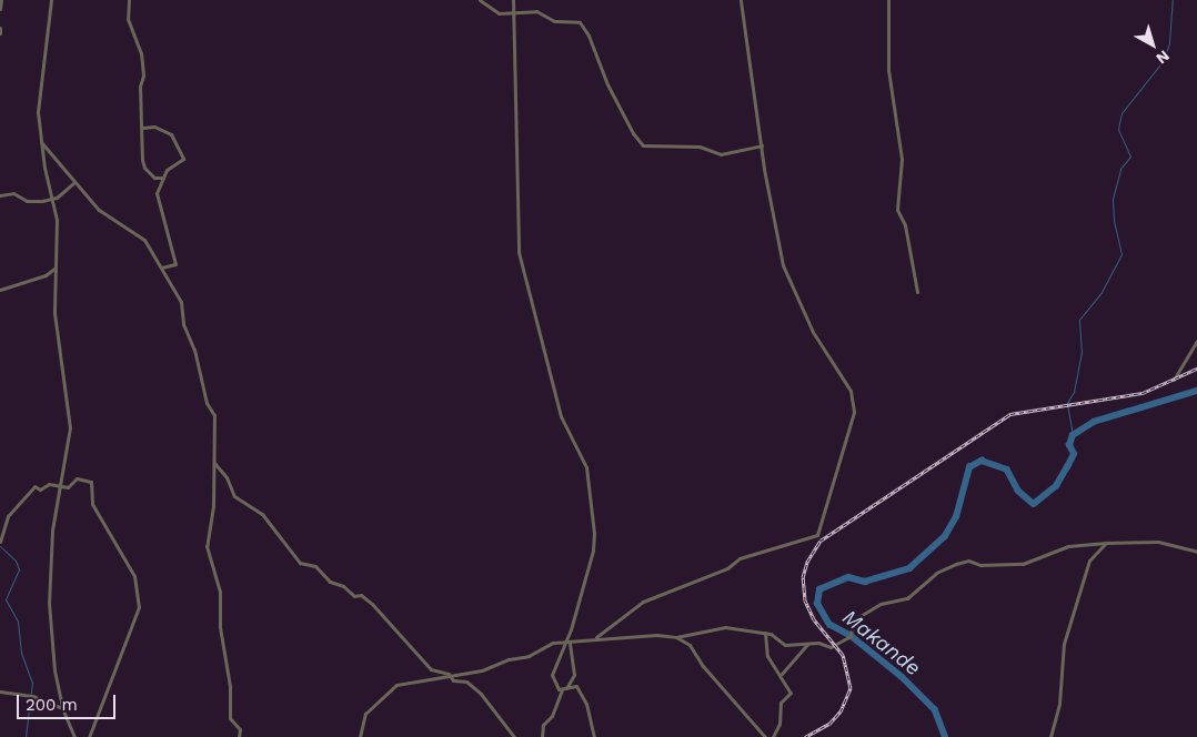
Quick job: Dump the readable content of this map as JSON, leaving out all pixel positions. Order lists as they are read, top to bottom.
{
  "water": ["Makande"],
  "scale_bar": "200 m",
  "north": "bottom right"
}
